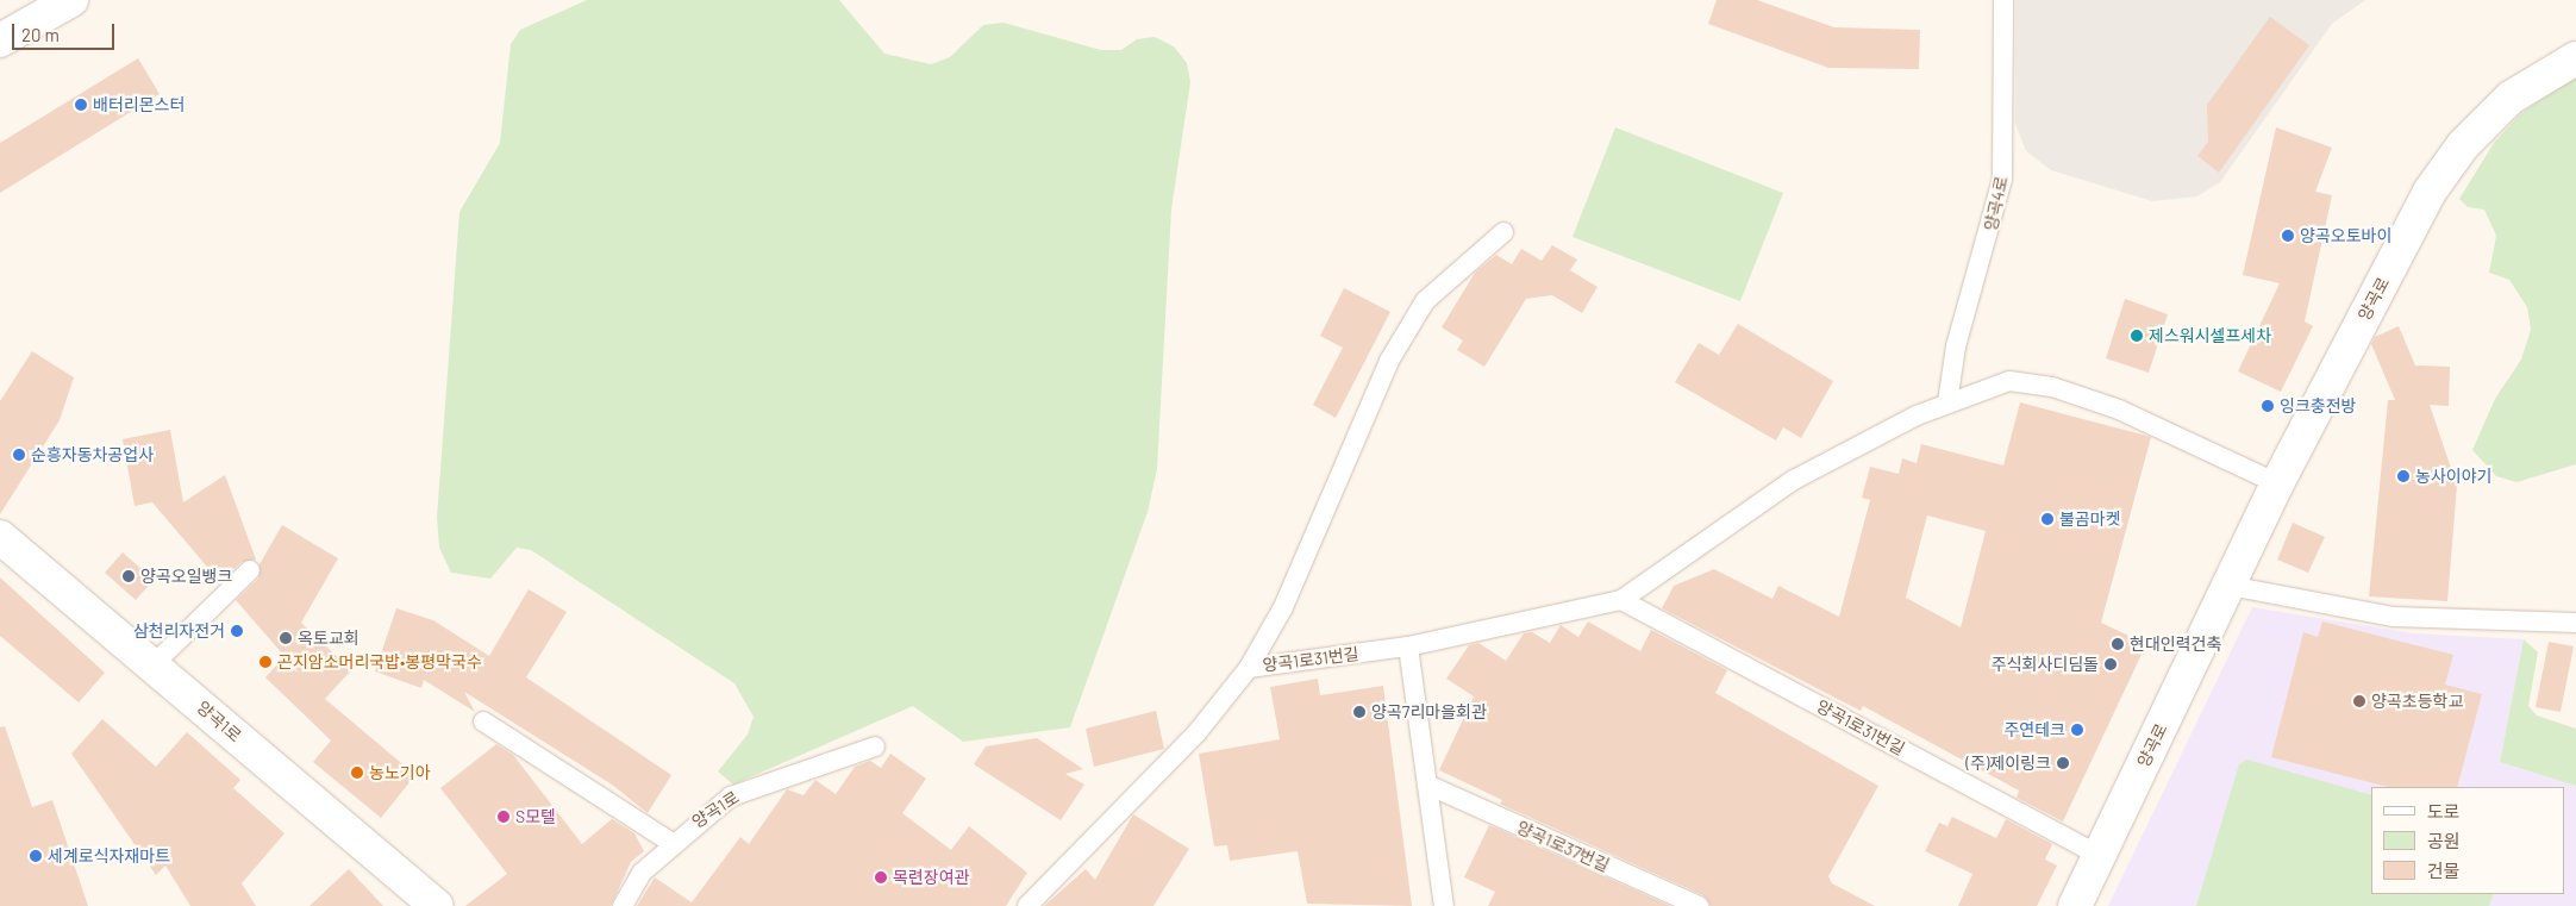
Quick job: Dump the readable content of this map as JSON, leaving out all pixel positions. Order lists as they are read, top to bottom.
{
  "streets": {
    "street": ["양곡로", "양곡1로"],
    "lane": ["양곡4로", "양곡1로31번길", "양곡1로37번길"]
  },
  "crossings": [
    ["양곡4로", "양곡1로31번길"],
    ["양곡로", "양곡1로31번길"]
  ],
  "places": [
    "배터리몬스터",
    "양곡오토바이",
    "제스워시셀프세차",
    "잉크충전방",
    "순흥자동차공업사",
    "농사이야기",
    "불곰마켓",
    "양곡오일뱅크",
    "삼천리자전거",
    "옥토교회",
    "현대인력건축",
    "곤지암소머리국밥•봉평막국수",
    "주식회사디딤돌",
    "양곡초등학교",
    "양곡7리마을회관",
    "주연테크",
    "(주)제이링크",
    "농노기아",
    "S모텔",
    "세계로식자재마트",
    "목련장여관"
  ],
  "legend": ["도로", "공원", "건물"],
  "scale_bar": "20 m"
}
